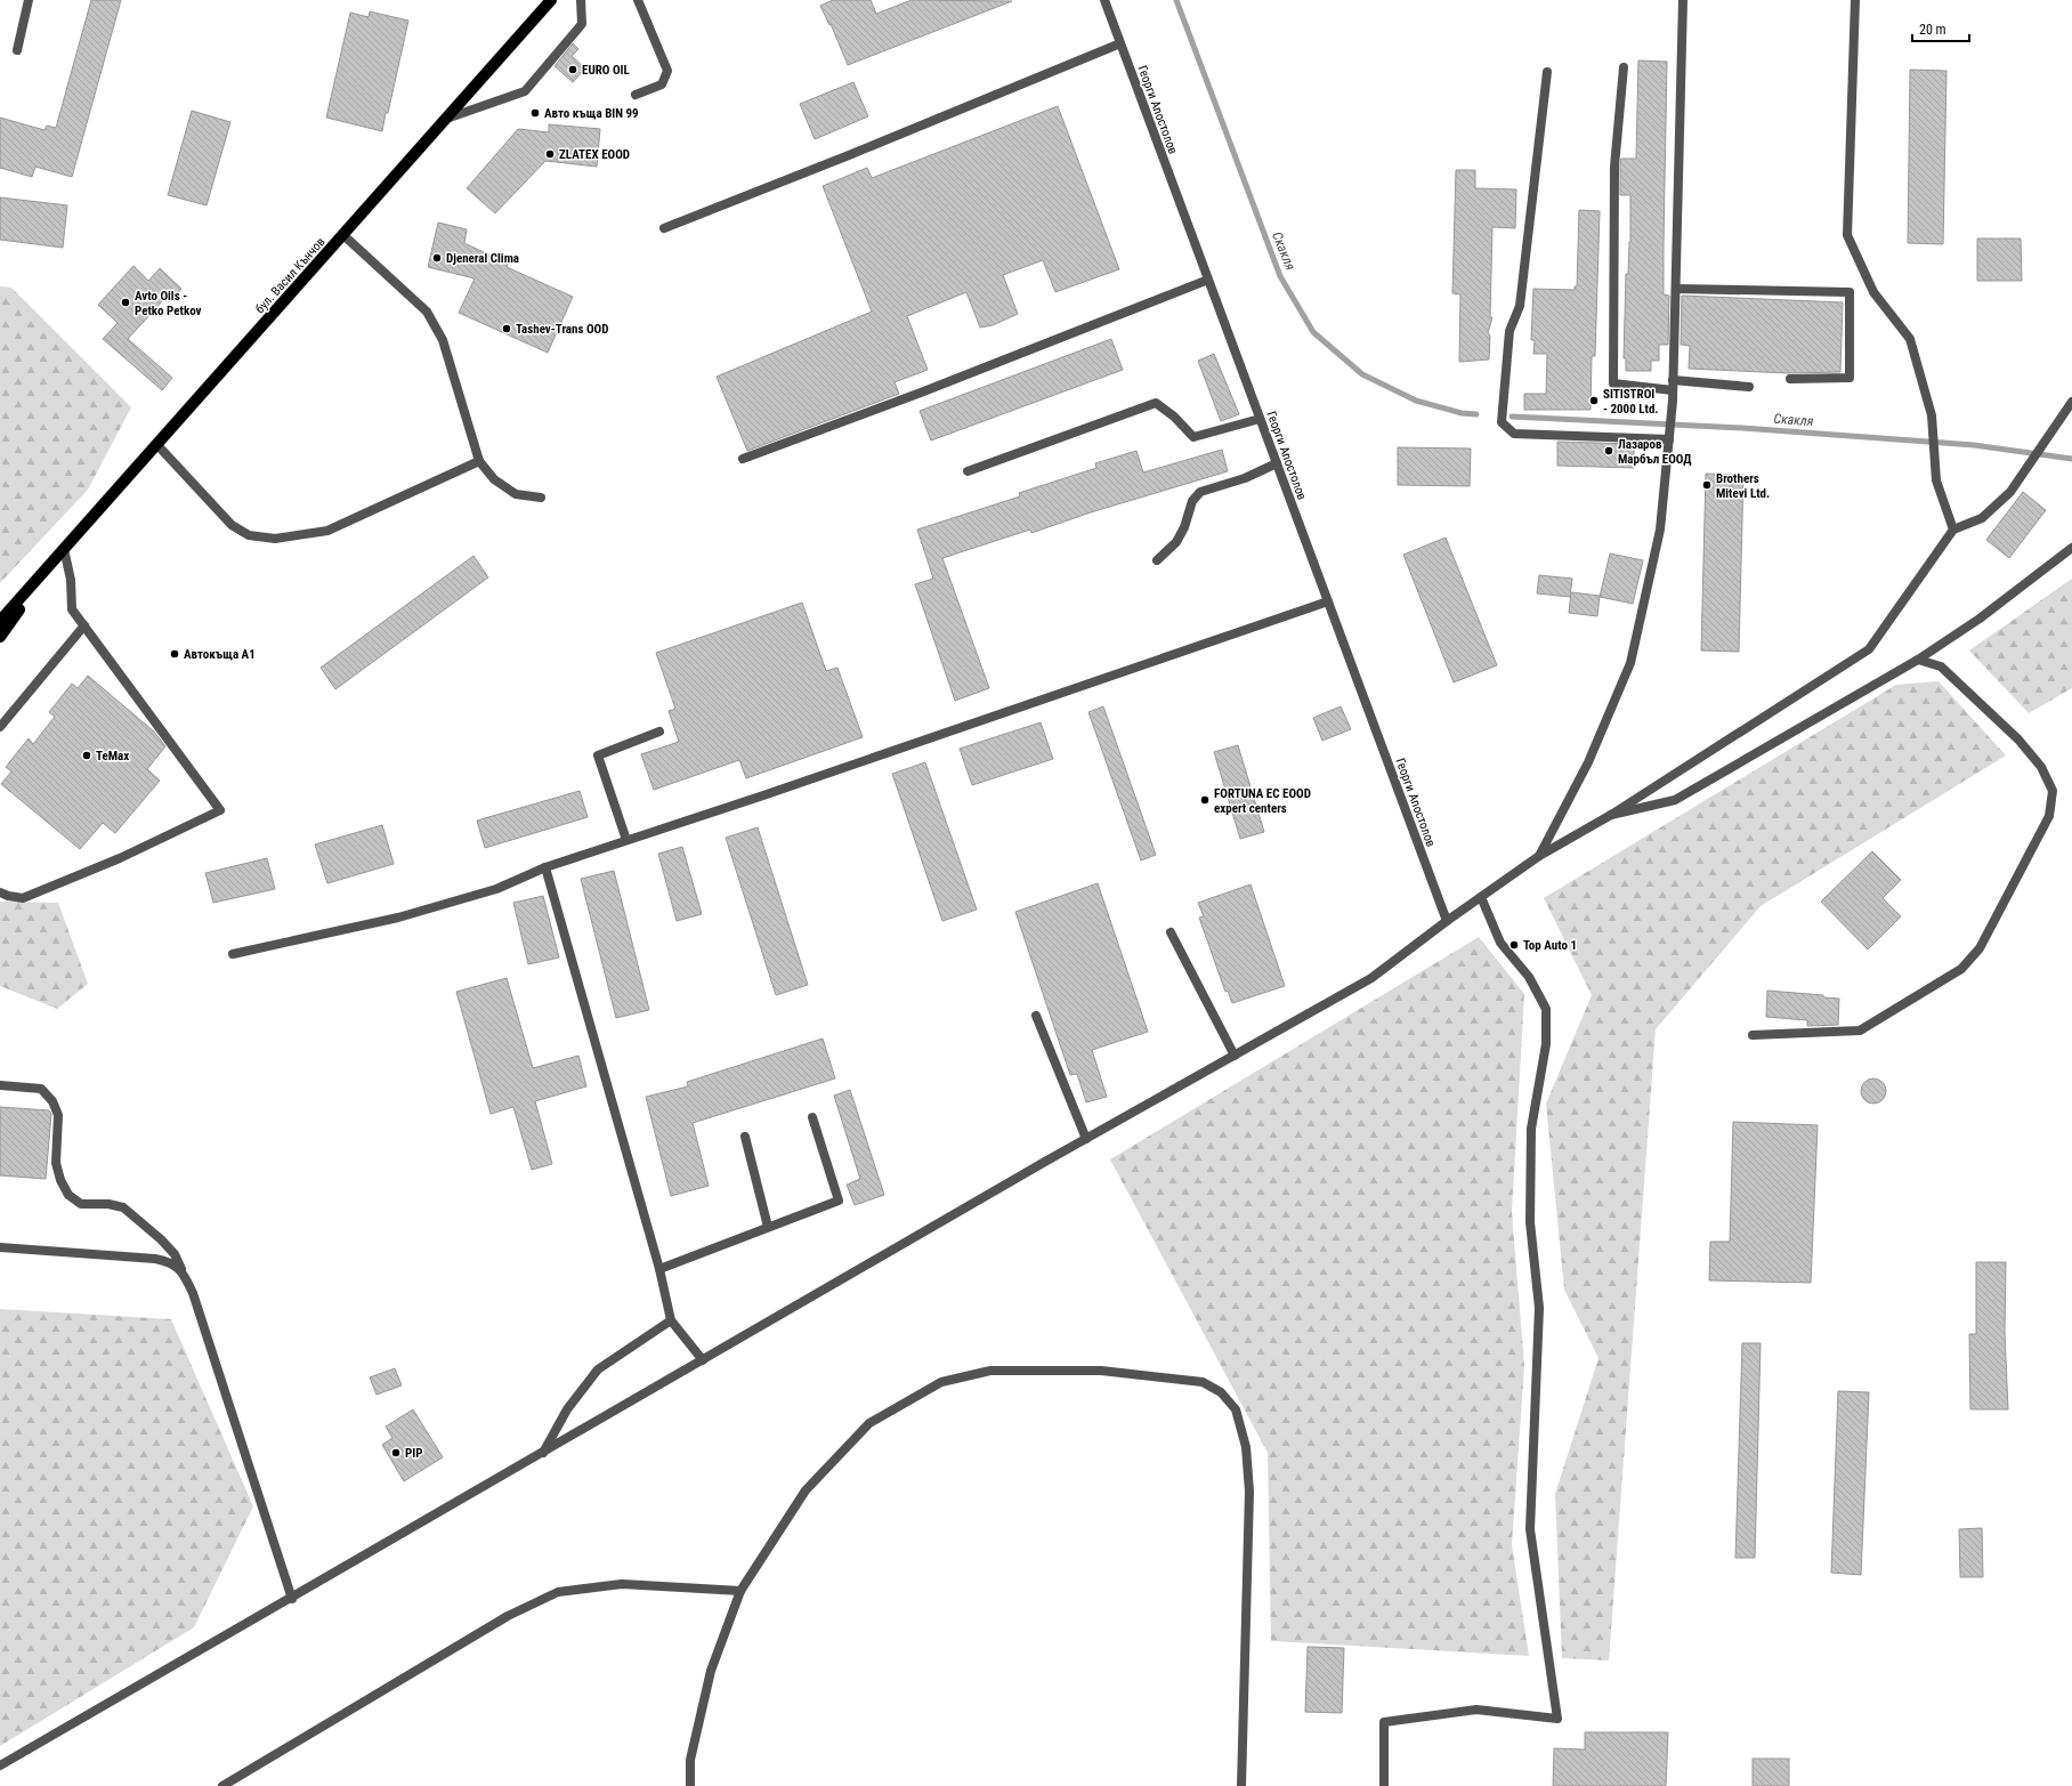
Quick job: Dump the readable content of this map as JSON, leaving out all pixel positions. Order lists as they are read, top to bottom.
{
  "streets": {
    "main road": ["бул. Васил Кънчов"],
    "street": ["Георги Апостолов"]
  },
  "water": ["Скакля"],
  "places": [
    "EURO OIL",
    "Авто къща BIN 99",
    "ZLATEX EOOD",
    "Djeneral Clima",
    "Avto Oils - Petko Petkov",
    "Tashev-Trans OOD",
    "SITISTROI - 2000 Ltd.",
    "Лазаров Марбъл ЕООД",
    "Brothers Mitevi Ltd.",
    "Автокъща А1",
    "TeMax",
    "FORTUNA EC EOOD expert centers",
    "Top Auto 1",
    "PIP"
  ],
  "scale_bar": "20 m"
}
